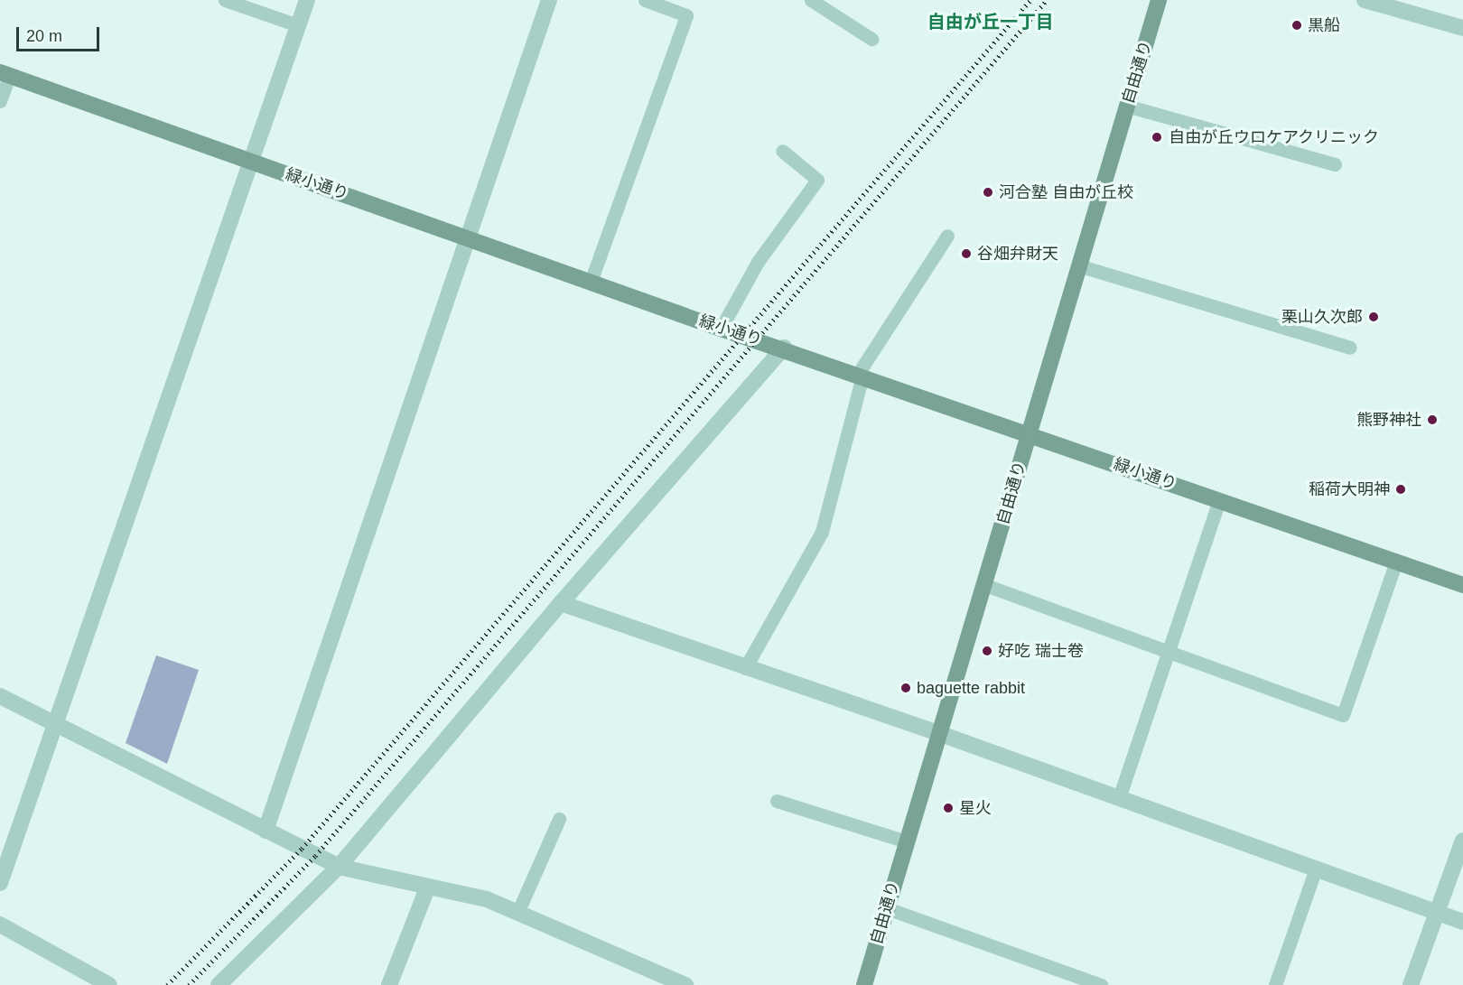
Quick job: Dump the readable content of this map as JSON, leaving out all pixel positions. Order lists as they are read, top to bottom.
{
  "streets": {
    "street": ["自由通り", "緑小通り"]
  },
  "crossings": [
    ["自由通り", "緑小通り"]
  ],
  "districts": ["自由が丘一丁目"],
  "places": [
    "黒船",
    "自由が丘ウロケアクリニック",
    "河合塾 自由が丘校",
    "谷畑弁財天",
    "栗山久次郎",
    "熊野神社",
    "稲荷大明神",
    "好吃 瑞士卷",
    "baguette rabbit",
    "星火"
  ],
  "scale_bar": "20 m"
}
